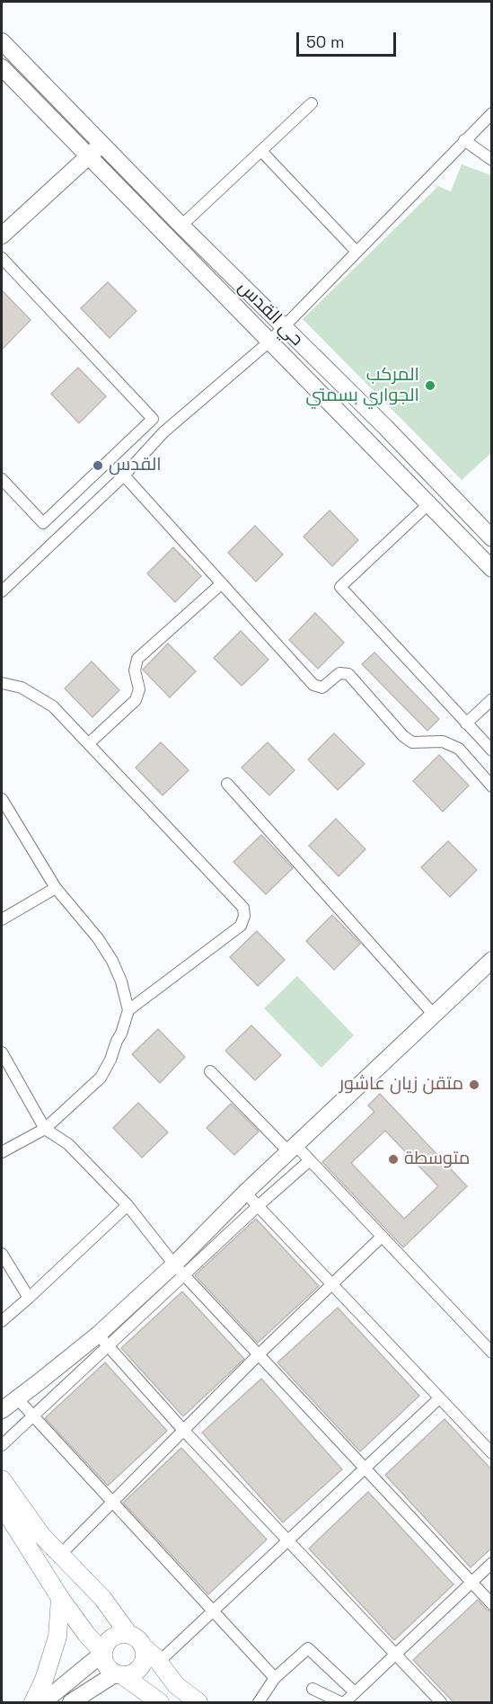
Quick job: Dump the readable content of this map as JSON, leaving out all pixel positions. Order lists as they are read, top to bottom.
{
  "streets": {
    "street": ["حي القدس"]
  },
  "places": [
    "المركب الجواري بسمتي",
    "القدس",
    "متقن زيان عاشور",
    "متوسطة"
  ],
  "scale_bar": "50 m"
}
